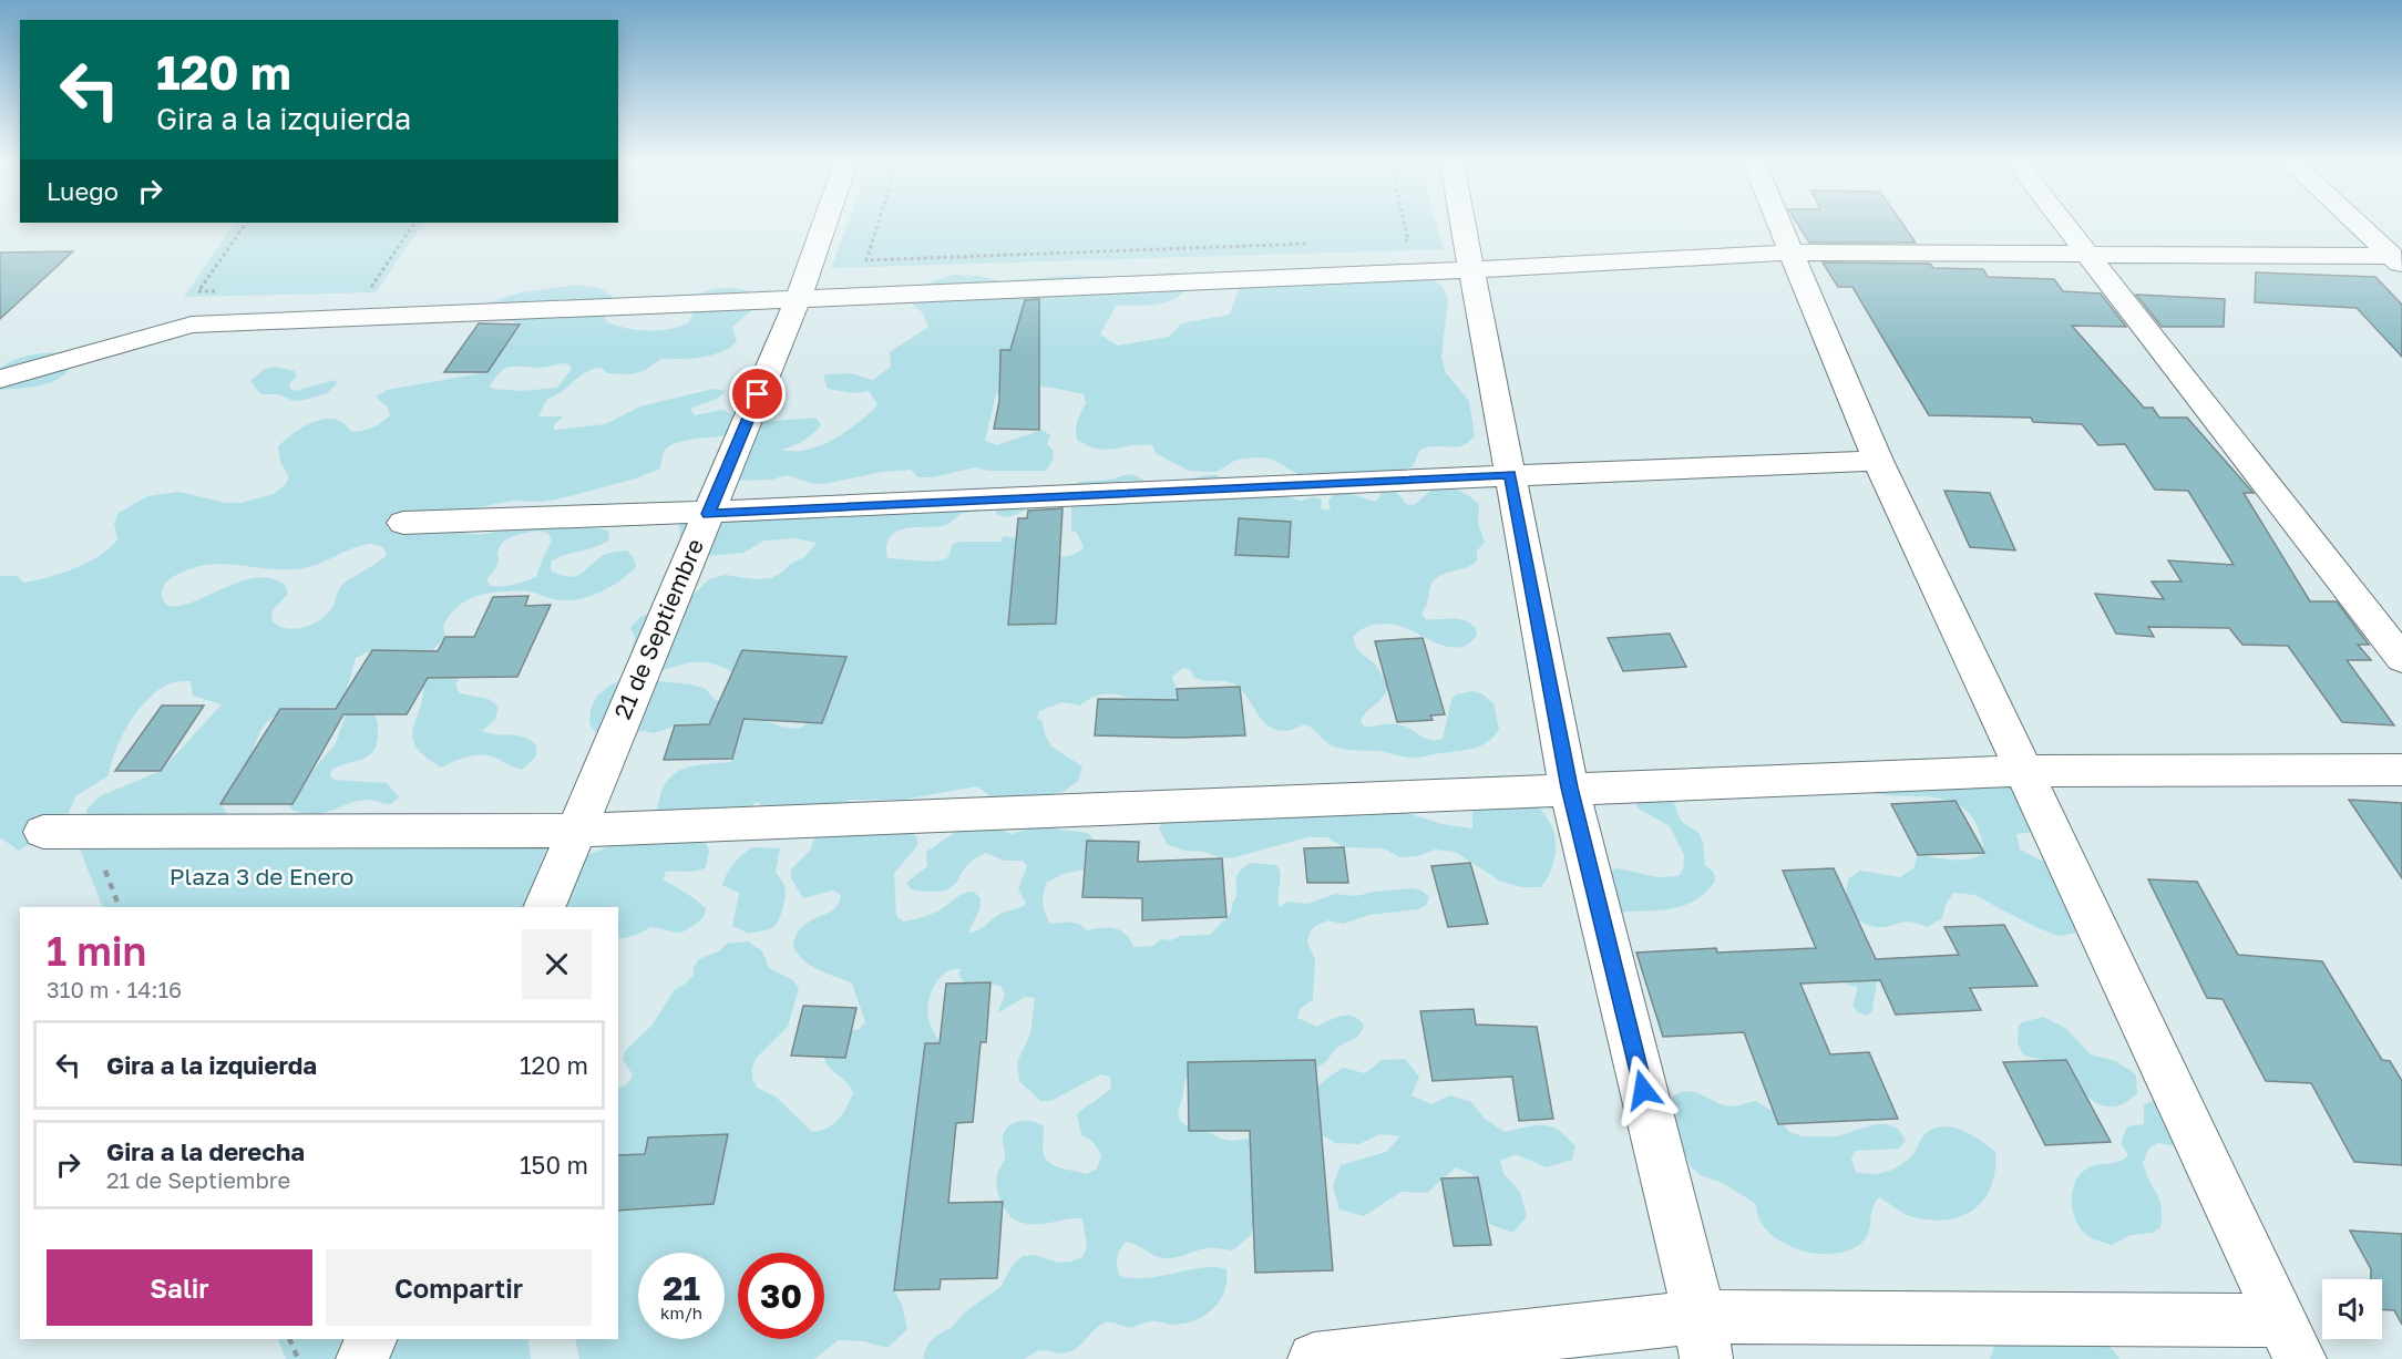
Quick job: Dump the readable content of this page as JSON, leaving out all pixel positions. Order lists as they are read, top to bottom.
{
  "streets": {
    "street": ["21 de Septiembre"]
  },
  "parks": ["Plaza 3 de Enero"],
  "page": {
    "turn": ["120 m", "Gira a la izquierda"],
    "then": "Luego",
    "heading": ["1 min", "310 m · 14:16"],
    "list": [
      {
        "name": "Gira a la izquierda",
        "value": "120 m"
      },
      {
        "name": "Gira a la derecha",
        "note": "21 de Septiembre",
        "value": "150 m"
      }
    ],
    "buttons": ["Salir", "Compartir"],
    "speed": "21 km/h",
    "limit": "30"
  }
}
